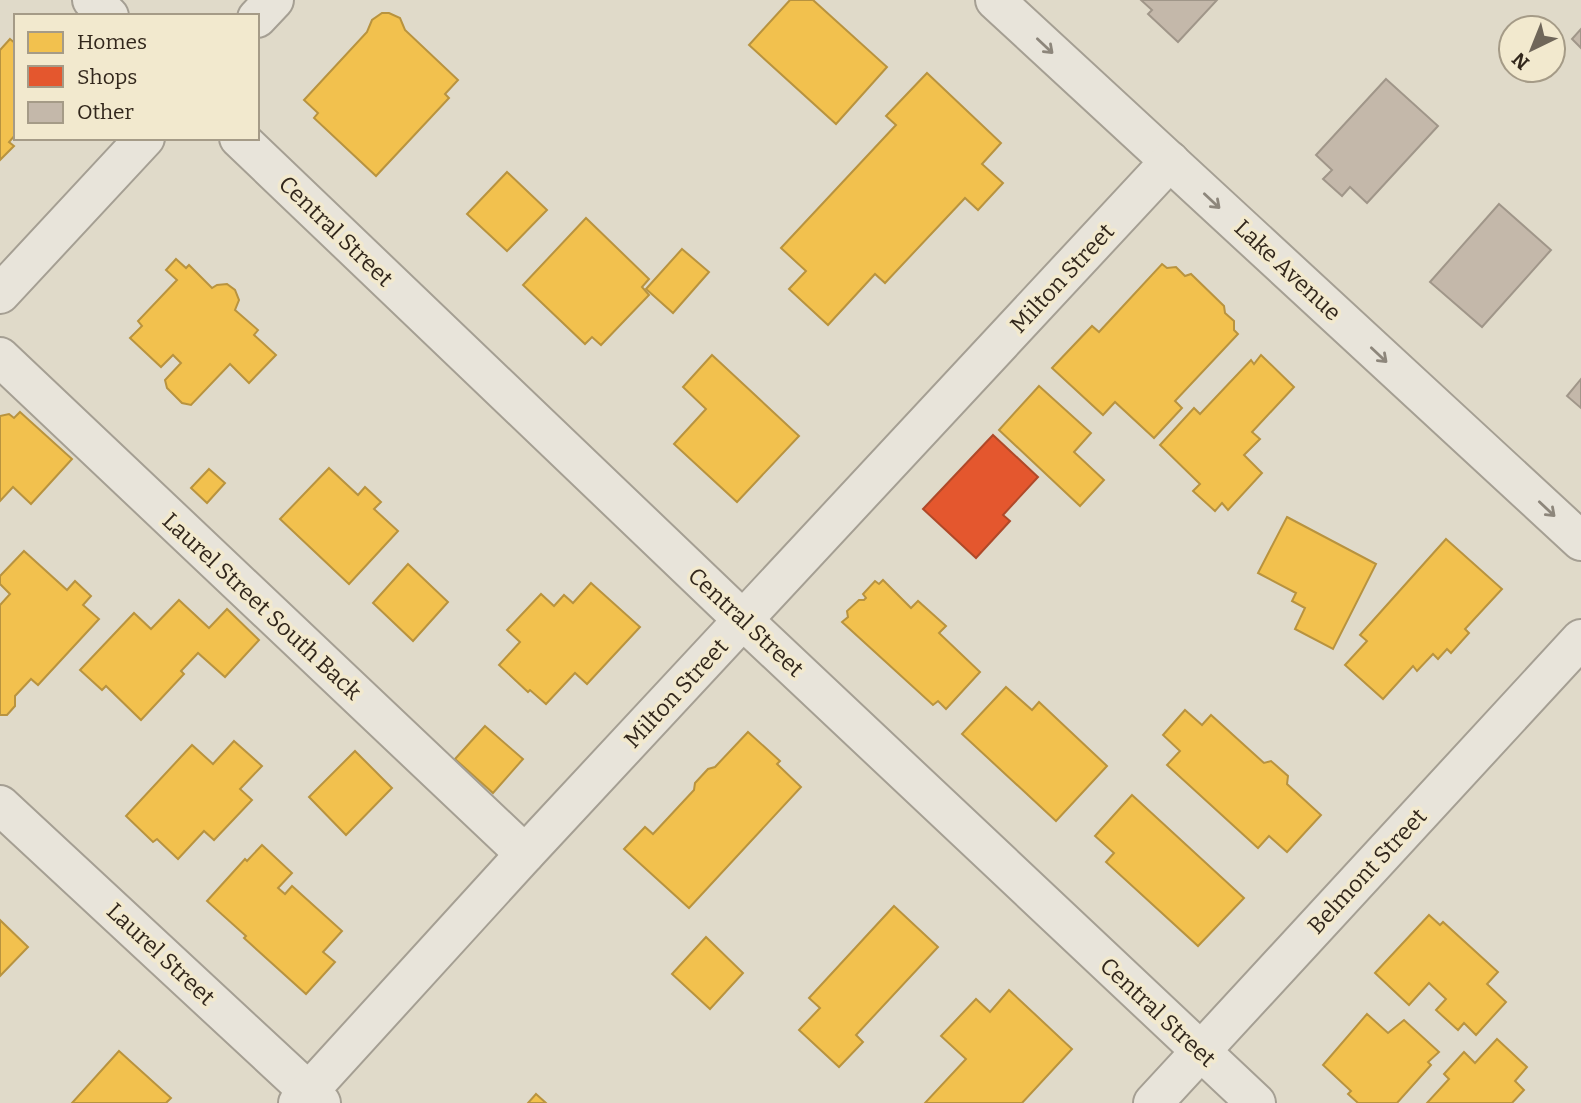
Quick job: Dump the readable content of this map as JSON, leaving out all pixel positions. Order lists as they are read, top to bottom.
{
  "streets": {
    "street": [
      "Central Street",
      "Lake Avenue",
      "Milton Street",
      "Laurel Street South Back",
      "Belmont Street",
      "Laurel Street"
    ]
  },
  "crossings": [
    ["Central Street", "Milton Street"],
    ["Central Street", "Belmont Street"],
    ["Lake Avenue", "Milton Street"],
    ["Milton Street", "Laurel Street South Back"],
    ["Milton Street", "Laurel Street"]
  ],
  "one_way": ["Lake Avenue"],
  "legend": ["Homes", "Shops", "Other"],
  "north": "bottom left"
}
